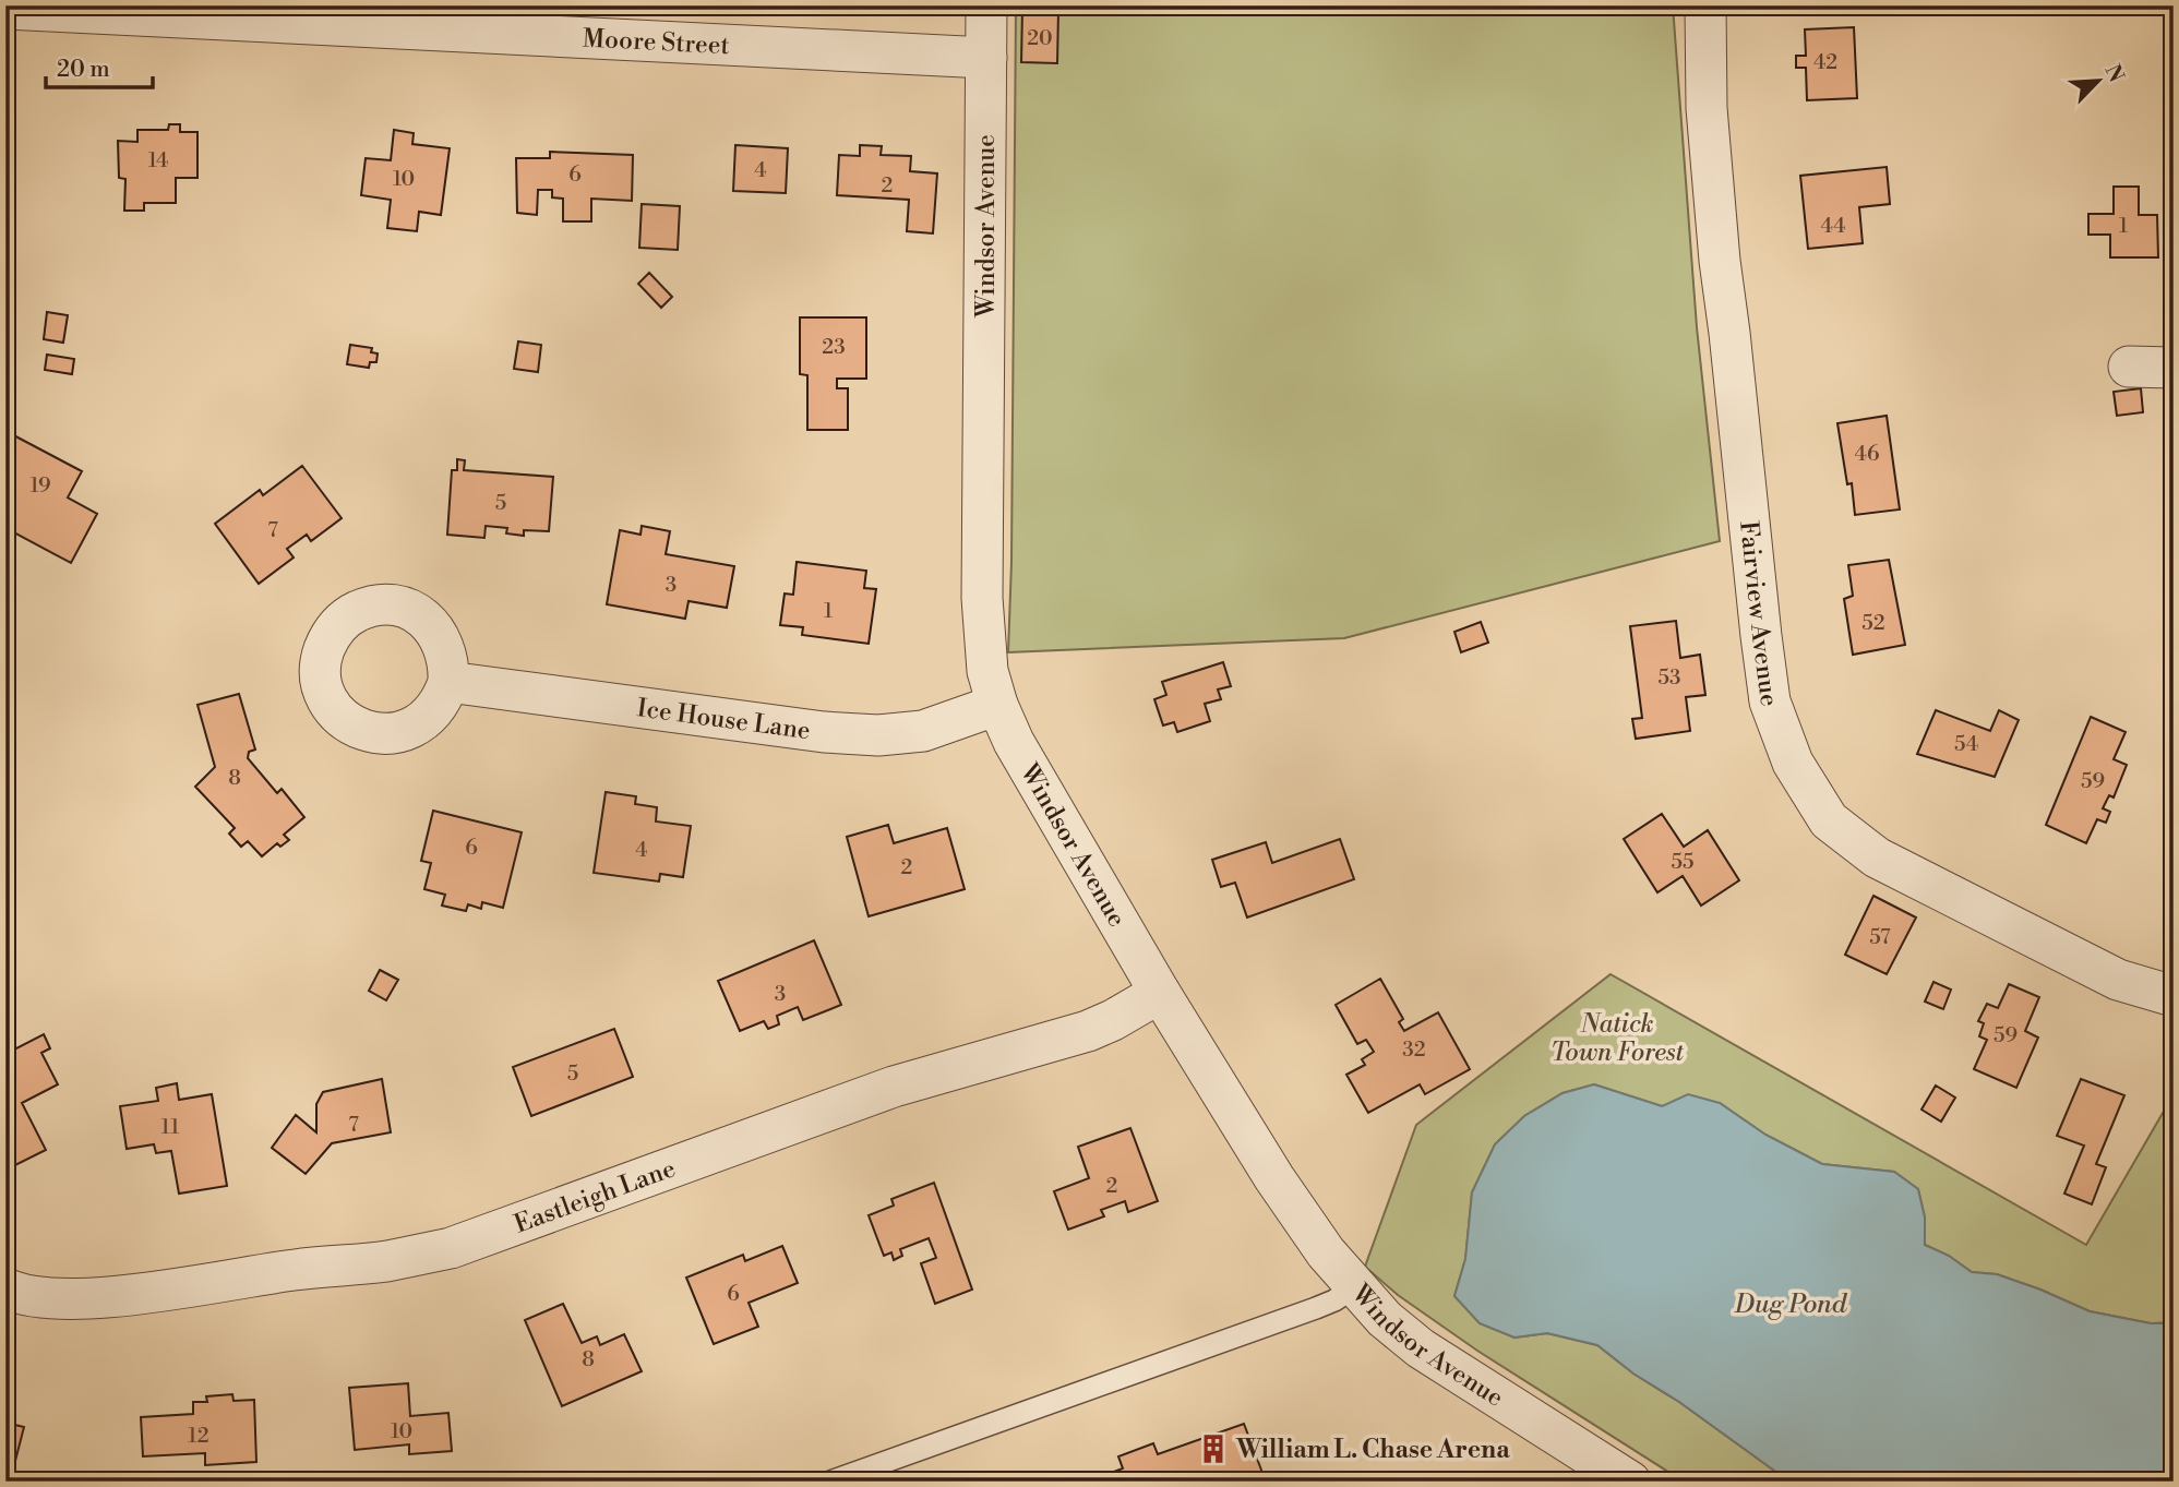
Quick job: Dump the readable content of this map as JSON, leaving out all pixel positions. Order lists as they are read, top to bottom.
{
  "streets": {
    "street": [
      "Moore Street",
      "Windsor Avenue",
      "Fairview Avenue",
      "Ice House Lane",
      "Eastleigh Lane"
    ]
  },
  "crossings": [
    ["Moore Street", "Windsor Avenue"],
    ["Windsor Avenue", "Ice House Lane"],
    ["Windsor Avenue", "Eastleigh Lane"]
  ],
  "water": ["Dug Pond"],
  "parks": ["Natick Town Forest"],
  "places": {
    "building": ["William L. Chase Arena"]
  },
  "house_numbers": [
    "20",
    "42",
    "14",
    "4",
    "6",
    "10",
    "2",
    "44",
    "1",
    "23",
    "46",
    "19",
    "5",
    "7",
    "3",
    "1",
    "52",
    "53",
    "54",
    "8",
    "59",
    "6",
    "4",
    "55",
    "2",
    "57",
    "3",
    "59",
    "32",
    "5",
    "7",
    "11",
    "2",
    "6",
    "8",
    "10",
    "12"
  ],
  "scale_bar": "20 m",
  "north": "top right"
}
